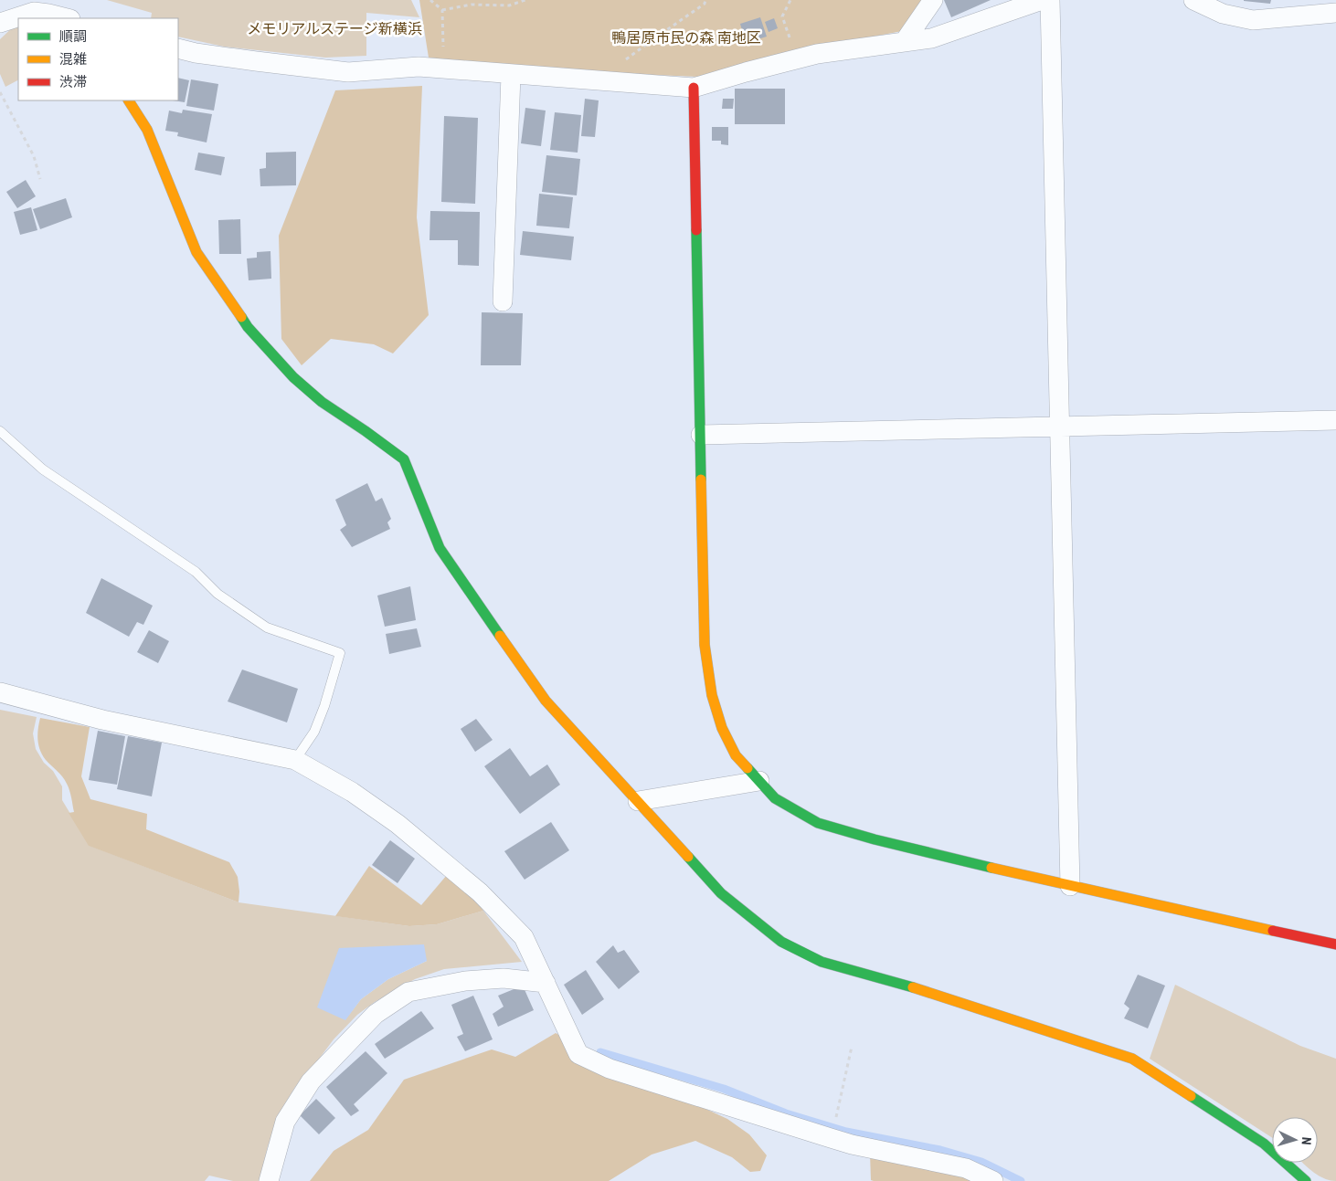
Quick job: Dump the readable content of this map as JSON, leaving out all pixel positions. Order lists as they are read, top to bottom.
{
  "parks": ["メモリアルステージ新横浜", "鴨居原市民の森 南地区"],
  "legend": ["順調", "混雑", "渋滞"],
  "north": "right"
}
